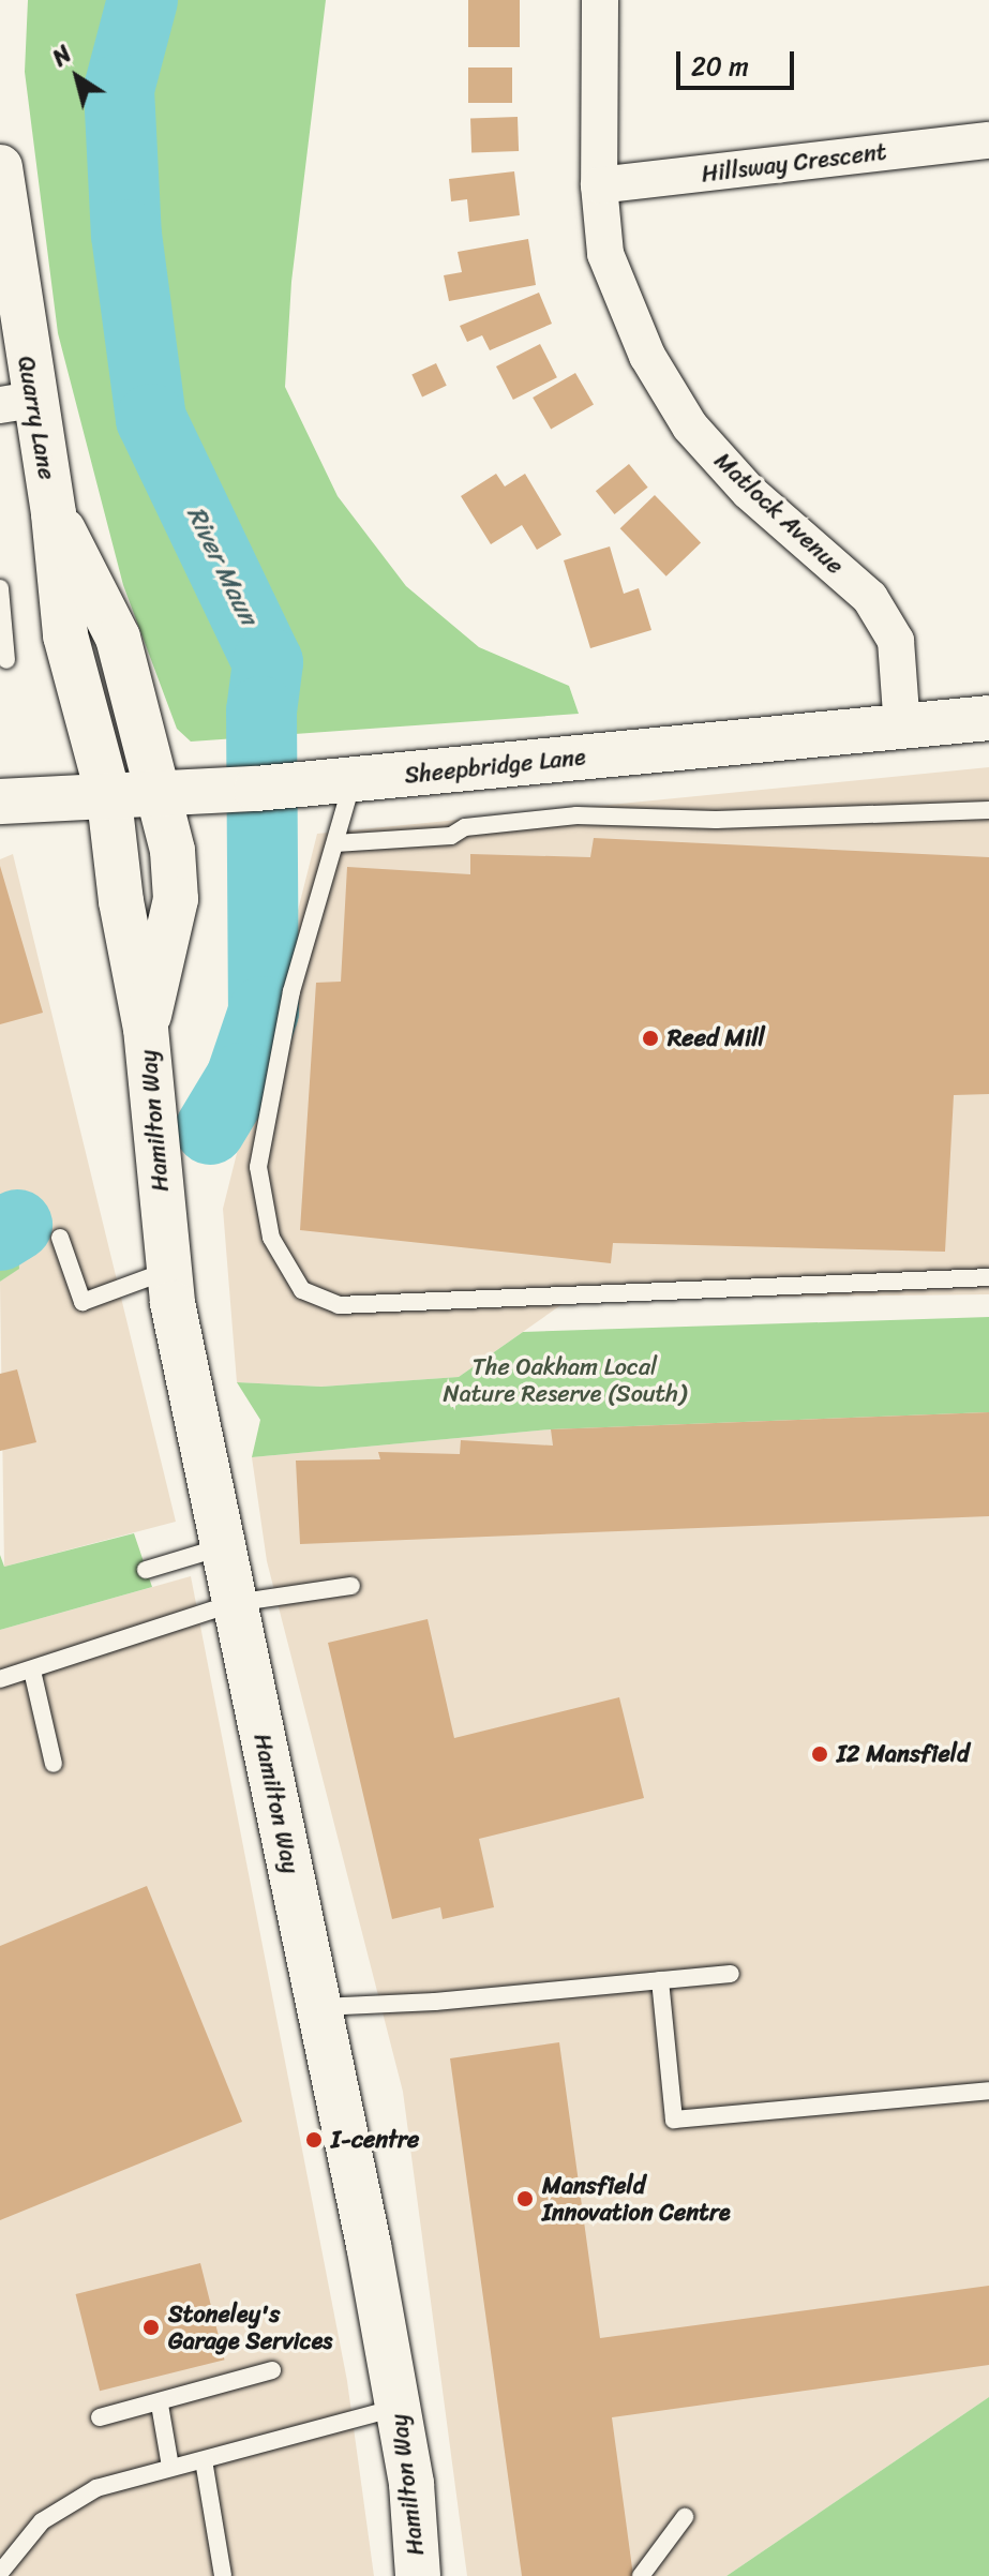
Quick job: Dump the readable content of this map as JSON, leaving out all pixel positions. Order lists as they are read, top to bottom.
{
  "streets": {
    "street": [
      "Hillsway Crescent",
      "Quarry Lane",
      "Matlock Avenue",
      "Sheepbridge Lane",
      "Hamilton Way"
    ]
  },
  "crossings": [
    ["Hillsway Crescent", "Matlock Avenue"],
    ["Quarry Lane", "Sheepbridge Lane"],
    ["Quarry Lane", "Hamilton Way"],
    ["Matlock Avenue", "Sheepbridge Lane"],
    ["Sheepbridge Lane", "Hamilton Way"]
  ],
  "water": ["River Maun"],
  "parks": ["The Oakham Local Nature Reserve (South)"],
  "places": [
    "Reed Mill",
    "I2 Mansfield",
    "I-centre",
    "Mansfield Innovation Centre",
    "Stoneley's Garage Services"
  ],
  "scale_bar": "20 m",
  "north": "top left"
}
